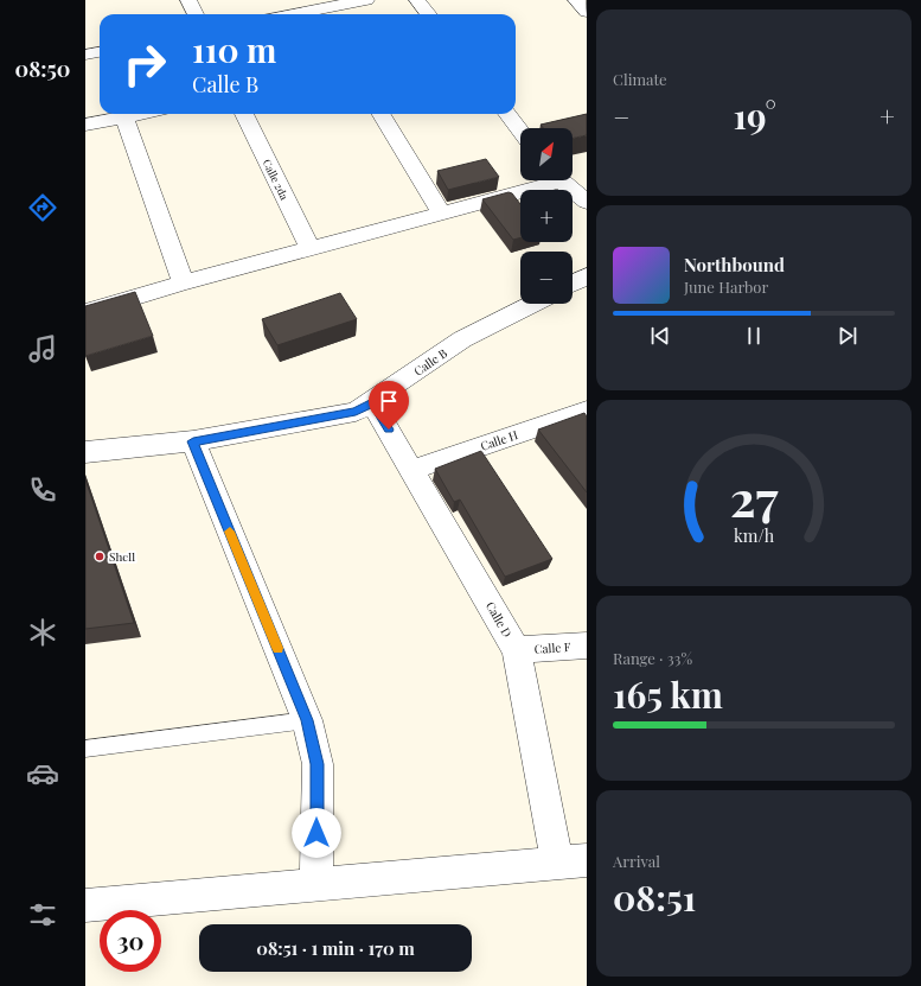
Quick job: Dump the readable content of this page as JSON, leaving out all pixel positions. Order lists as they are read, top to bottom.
{
  "streets": {
    "street": [
      "Calle 2da",
      "Calle B",
      "Calle H",
      "Calle D",
      "Calle F"
    ]
  },
  "crossings": [
    ["Calle B", "Calle D"],
    ["Calle H", "Calle D"],
    ["Calle D", "Calle F"]
  ],
  "places": ["Shell"],
  "north": "top right",
  "page": {
    "tabs": "08:50",
    "tile": [
      "Climate",
      ["Range · 33%", "165 km"],
      ["Arrival", "08:51"]
    ],
    "turn": ["110 m", "Calle B"],
    "heat": ["−", "19°", "+"],
    "map_buttons": ["+", "−"],
    "song": ["Northbound", "June Harbor"],
    "limit": "30",
    "trip": "08:51 · 1 min · 170 m",
    "gauge": ["27", "km/h"]
  }
}
